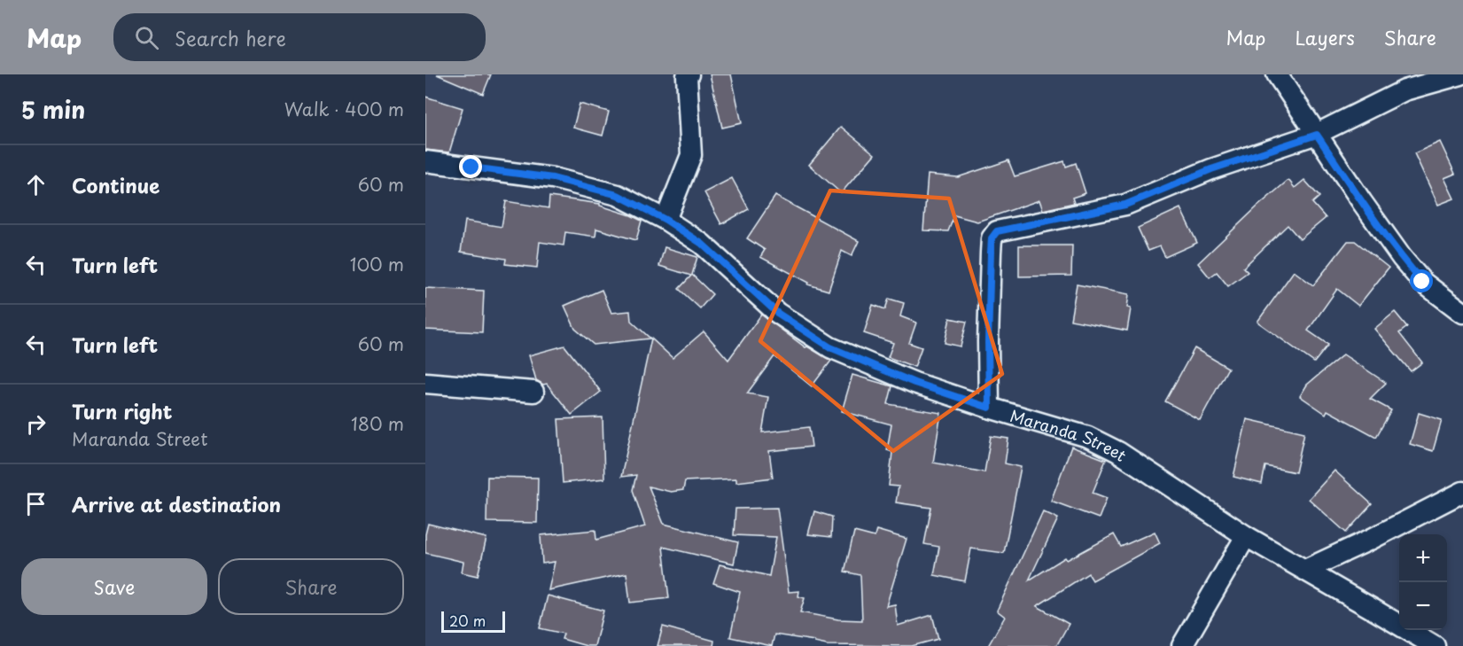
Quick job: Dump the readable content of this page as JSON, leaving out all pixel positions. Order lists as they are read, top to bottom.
{
  "streets": {
    "street": ["Maranda Street"]
  },
  "scale_bar": "20 m",
  "page": {
    "header": "Map",
    "search": "Search here",
    "nav": ["Map", "Layers", "Share"],
    "heading": ["5 min", "Walk · 400 m"],
    "list": [
      ["Continue", "60 m"],
      ["Turn left", "100 m"],
      ["Turn left", "60 m"],
      ["Turn right", "Maranda Street", "180 m"],
      "Arrive at destination"
    ],
    "map_buttons": ["+", "−"],
    "buttons": ["Save", "Share"],
    "scale": "20 m"
  }
}
